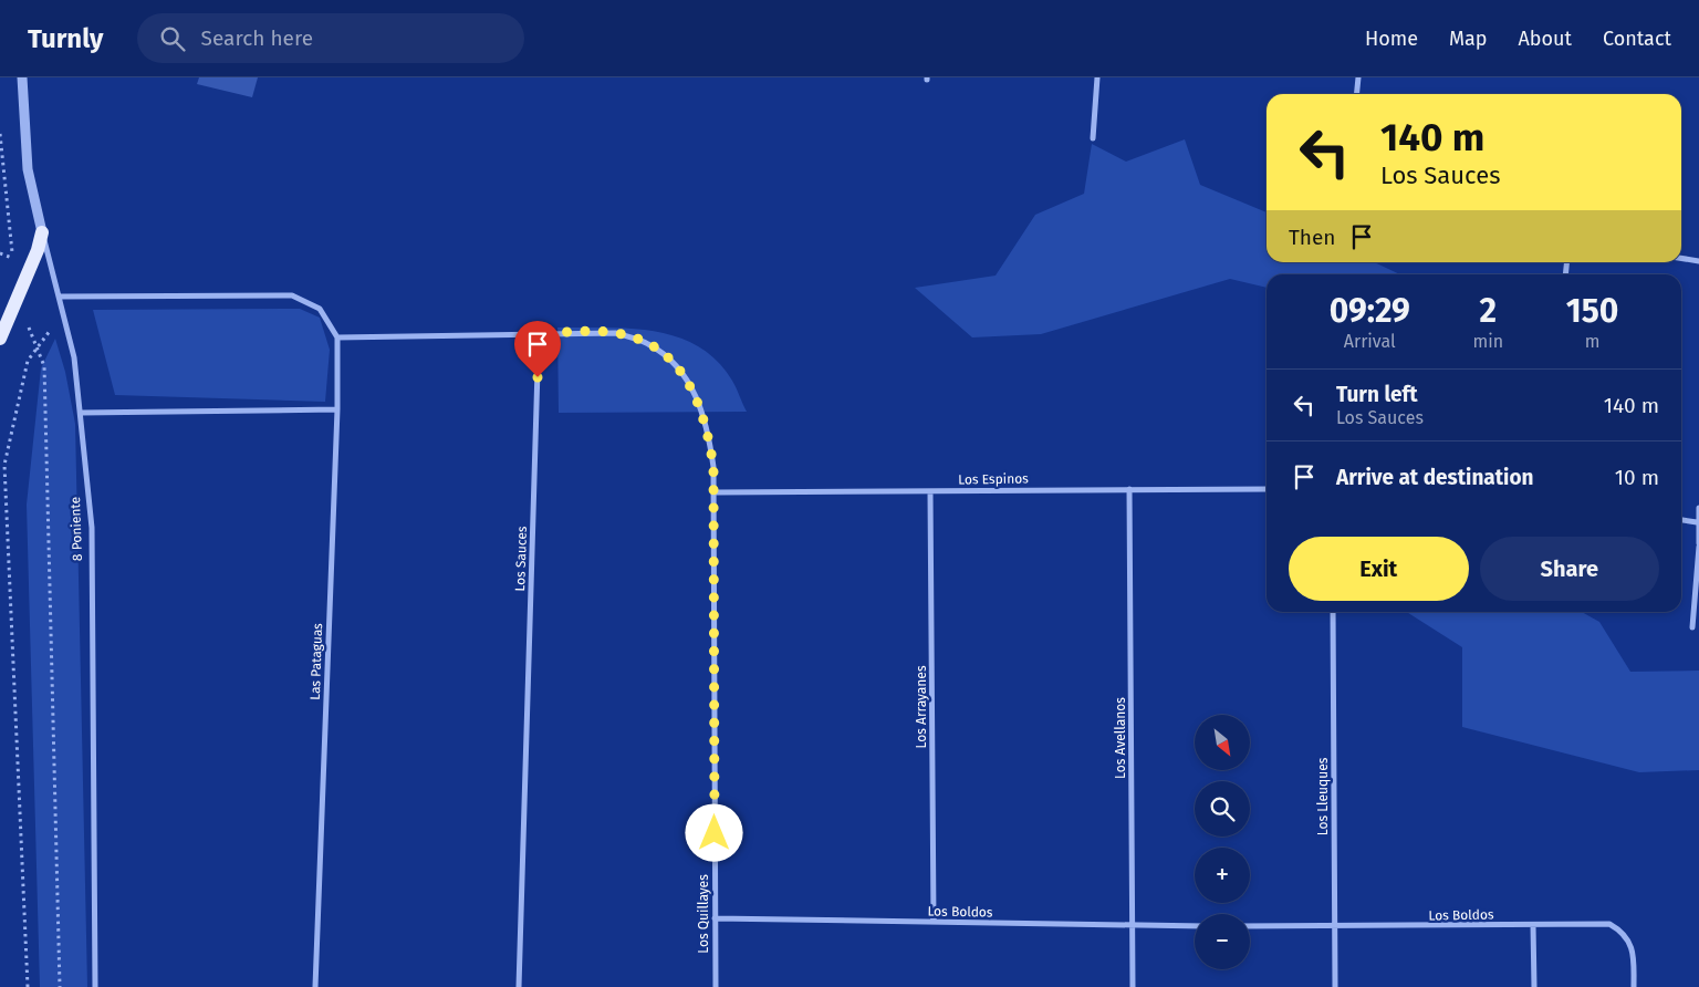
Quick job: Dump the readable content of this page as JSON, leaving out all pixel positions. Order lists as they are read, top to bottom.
{
  "streets": {
    "street": [
      "Los Espinos",
      "8 Poniente",
      "Los Sauces",
      "Las Pataguas",
      "Los Arrayanes",
      "Los Avellanos",
      "Los Lleuques",
      "Los Boldos",
      "Los Quillayes"
    ]
  },
  "crossings": [
    ["Los Espinos", "Los Arrayanes"],
    ["Los Espinos", "Los Avellanos"],
    ["Los Espinos", "Los Quillayes"],
    ["Los Sauces", "Los Quillayes"],
    ["Los Arrayanes", "Los Boldos"],
    ["Los Avellanos", "Los Boldos"],
    ["Los Lleuques", "Los Boldos"],
    ["Los Boldos", "Los Quillayes"]
  ],
  "north": "bottom right",
  "page": {
    "header": "Turnly",
    "search": "Search here",
    "nav": [
      "Home",
      "Map",
      "About",
      "Contact"
    ],
    "turn": ["140 m", "Los Sauces"],
    "then": "Then",
    "eta": [
      "09:29",
      "Arrival",
      "2",
      "min",
      "150",
      "m"
    ],
    "list": [
      {
        "name": "Turn left",
        "note": "Los Sauces",
        "value": "140 m"
      },
      {
        "name": "Arrive at destination",
        "value": "10 m"
      }
    ],
    "buttons": ["Exit", "Share"],
    "map_buttons": ["+", "−"]
  }
}
